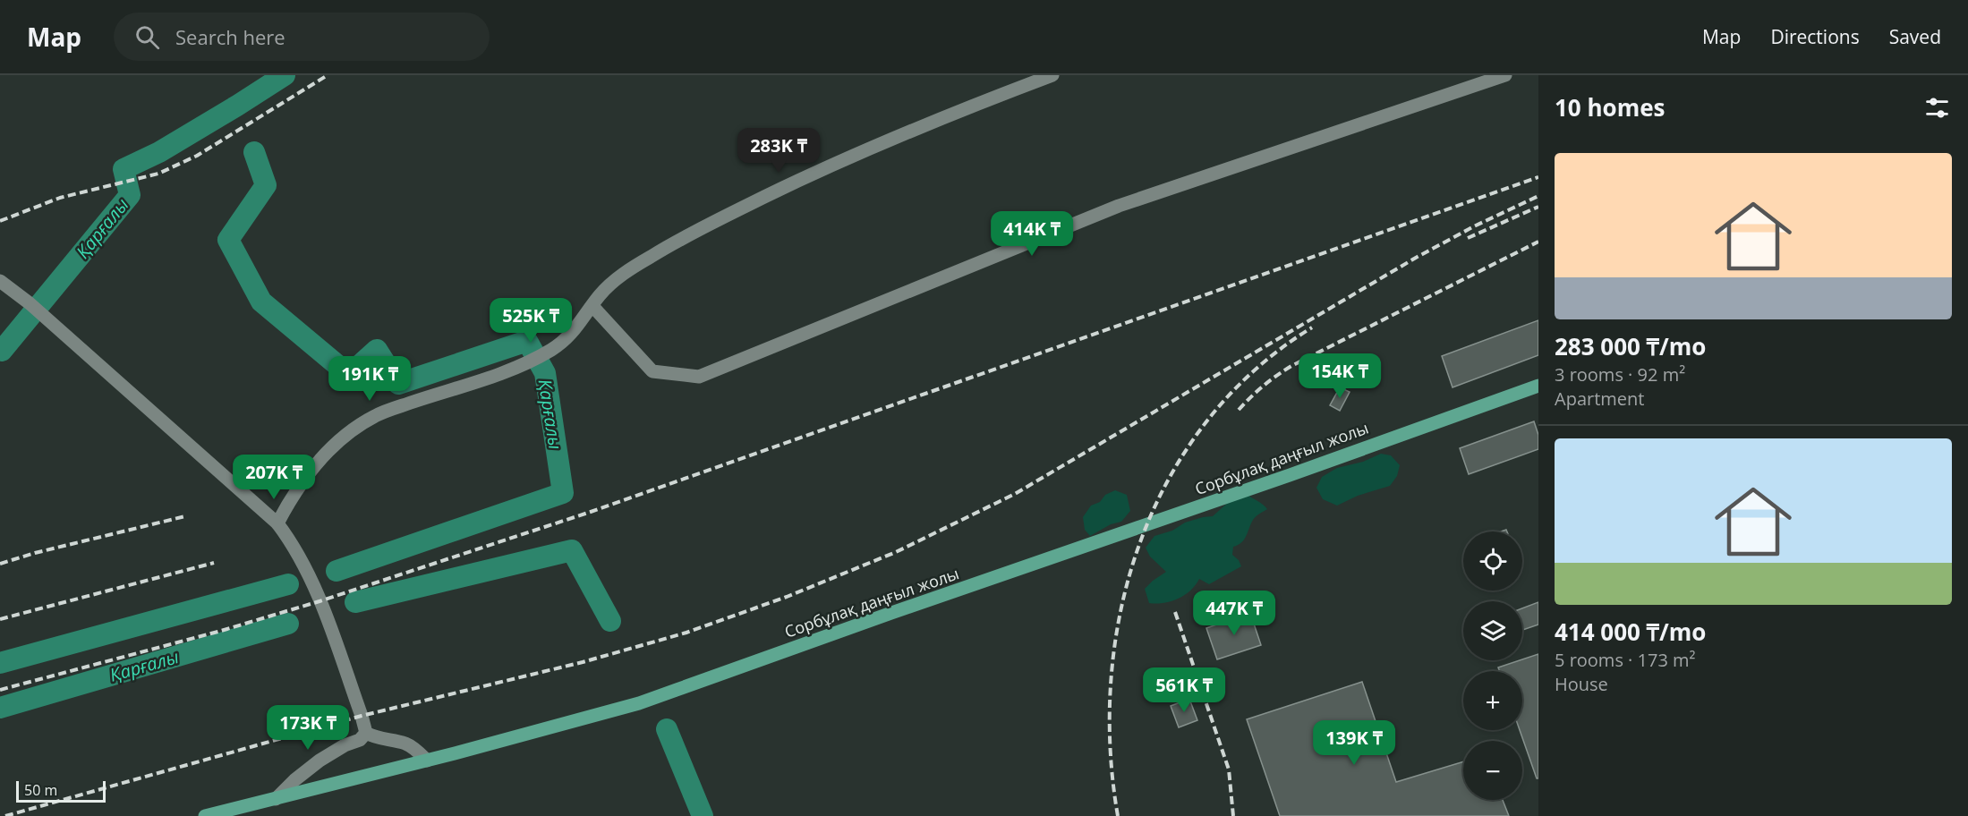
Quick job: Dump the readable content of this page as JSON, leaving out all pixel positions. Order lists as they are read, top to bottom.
{
  "streets": {
    "main road": ["Сорбұлақ даңғыл жолы"]
  },
  "water": ["Қарғалы"],
  "scale_bar": "50 m",
  "page": {
    "header": "Map",
    "search": "Search here",
    "nav": ["Map", "Directions", "Saved"],
    "heading": "10 homes",
    "price": [
      "283K ₸",
      "414K ₸",
      "525K ₸",
      "154K ₸",
      "191K ₸",
      "207K ₸",
      "447K ₸",
      "561K ₸",
      "173K ₸",
      "139K ₸"
    ],
    "list": [
      {
        "name": "283 000 ₸/mo",
        "note": "3 rooms · 92 m² · Apartment"
      },
      {
        "name": "414 000 ₸/mo",
        "note": "5 rooms · 173 m² · House"
      }
    ],
    "map_buttons": ["+", "−"],
    "scale": "50 m"
  }
}
